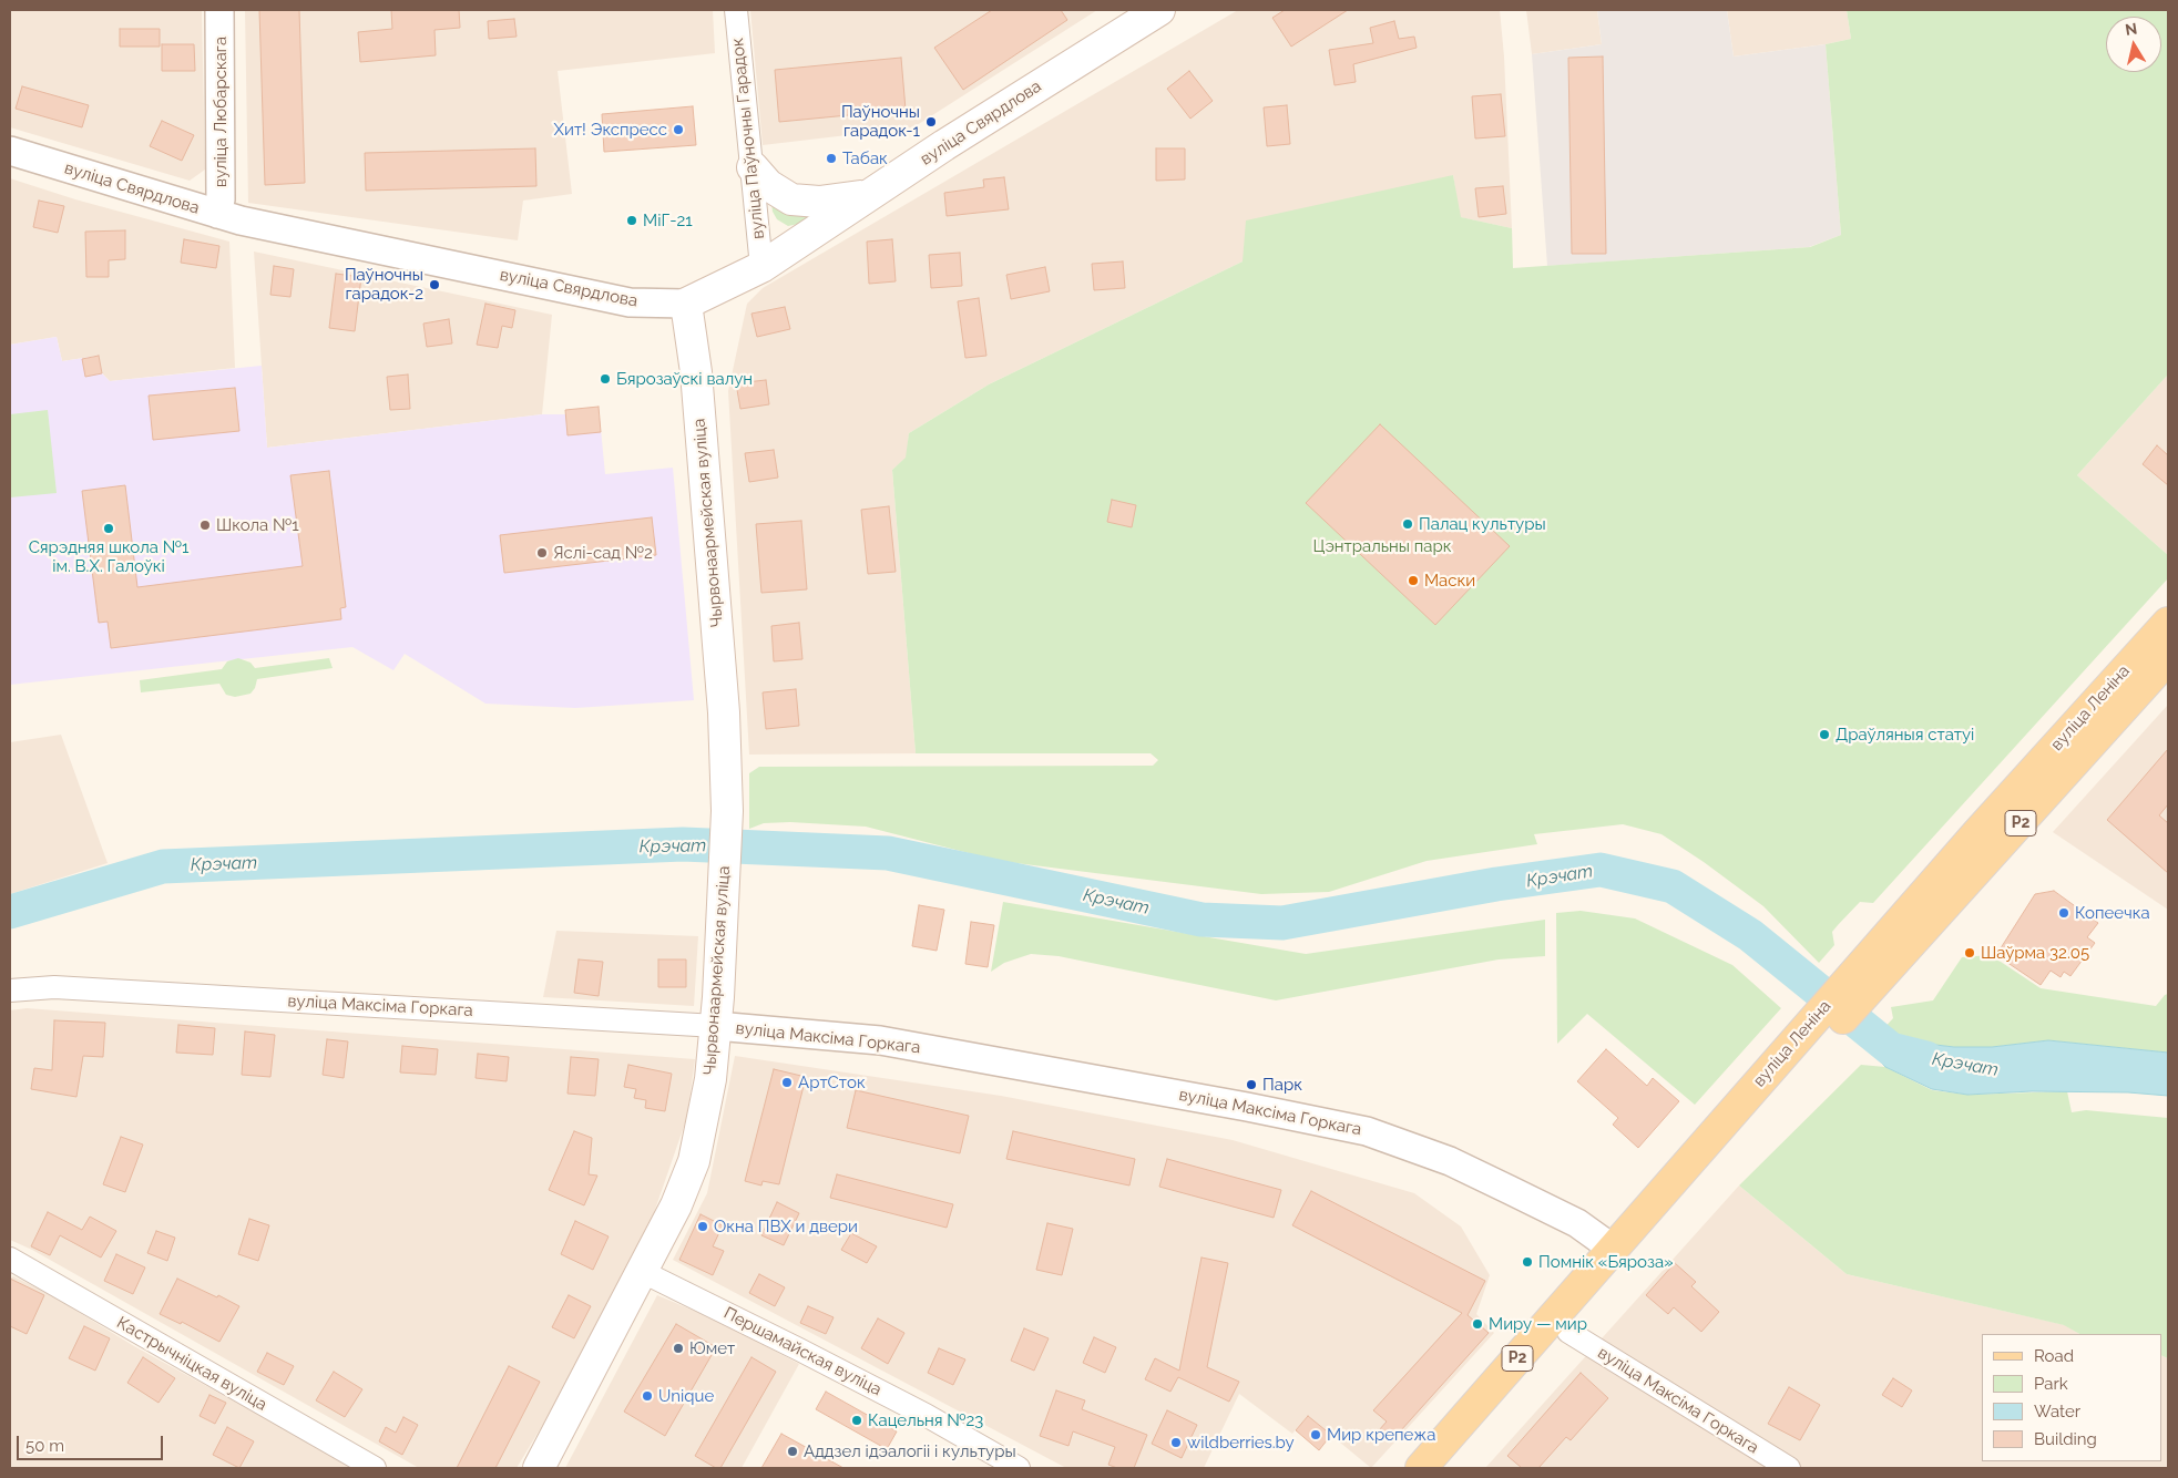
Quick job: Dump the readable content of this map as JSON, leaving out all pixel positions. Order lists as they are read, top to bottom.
{
  "streets": {
    "main road": [
      "вуліца Свярдлова",
      "Чырвонаармейская вуліца",
      "вуліца Леніна",
      "Р2"
    ],
    "street": [
      "вуліца Любарскага",
      "вуліца Паўночны Гарадок",
      "вуліца Максіма Горкага",
      "Першамайская вуліца",
      "Кастрычніцкая вуліца"
    ]
  },
  "crossings": [
    ["вуліца Любарскага", "вуліца Свярдлова"],
    ["вуліца Свярдлова", "вуліца Паўночны Гарадок"],
    ["вуліца Свярдлова", "Чырвонаармейская вуліца"],
    ["Чырвонаармейская вуліца", "вуліца Максіма Горкага"],
    ["Чырвонаармейская вуліца", "Першамайская вуліца"],
    ["вуліца Леніна", "вуліца Максіма Горкага"]
  ],
  "water": ["Крэчат"],
  "parks": ["Цэнтральны парк"],
  "places": [
    "Паўночны гарадок-1",
    "Хит! Экспресс",
    "Табак",
    "МіГ-21",
    "Паўночны гарадок-2",
    "Бярозаўскі валун",
    "Палац культуры",
    "Школа №1",
    "Сярэдняя школа №1 ім. В.Х. Галоўкі",
    "Яслі-сад №2",
    "Маски",
    "Драўляныя статуі",
    "Копеечка",
    "Шаўрма 32.05",
    "АртСток",
    "Парк",
    "Окна ПВХ и двери",
    "Помнік «Бяроза»",
    "Миру — мир",
    "Юмет",
    "Unique",
    "Кацельня №23",
    "Мир крепежа",
    "wildberries.by",
    "Аддзел ідэалогіі і культуры"
  ],
  "legend": [
    "Road",
    "Park",
    "Water",
    "Building"
  ],
  "scale_bar": "50 m",
  "north": "top"
}
